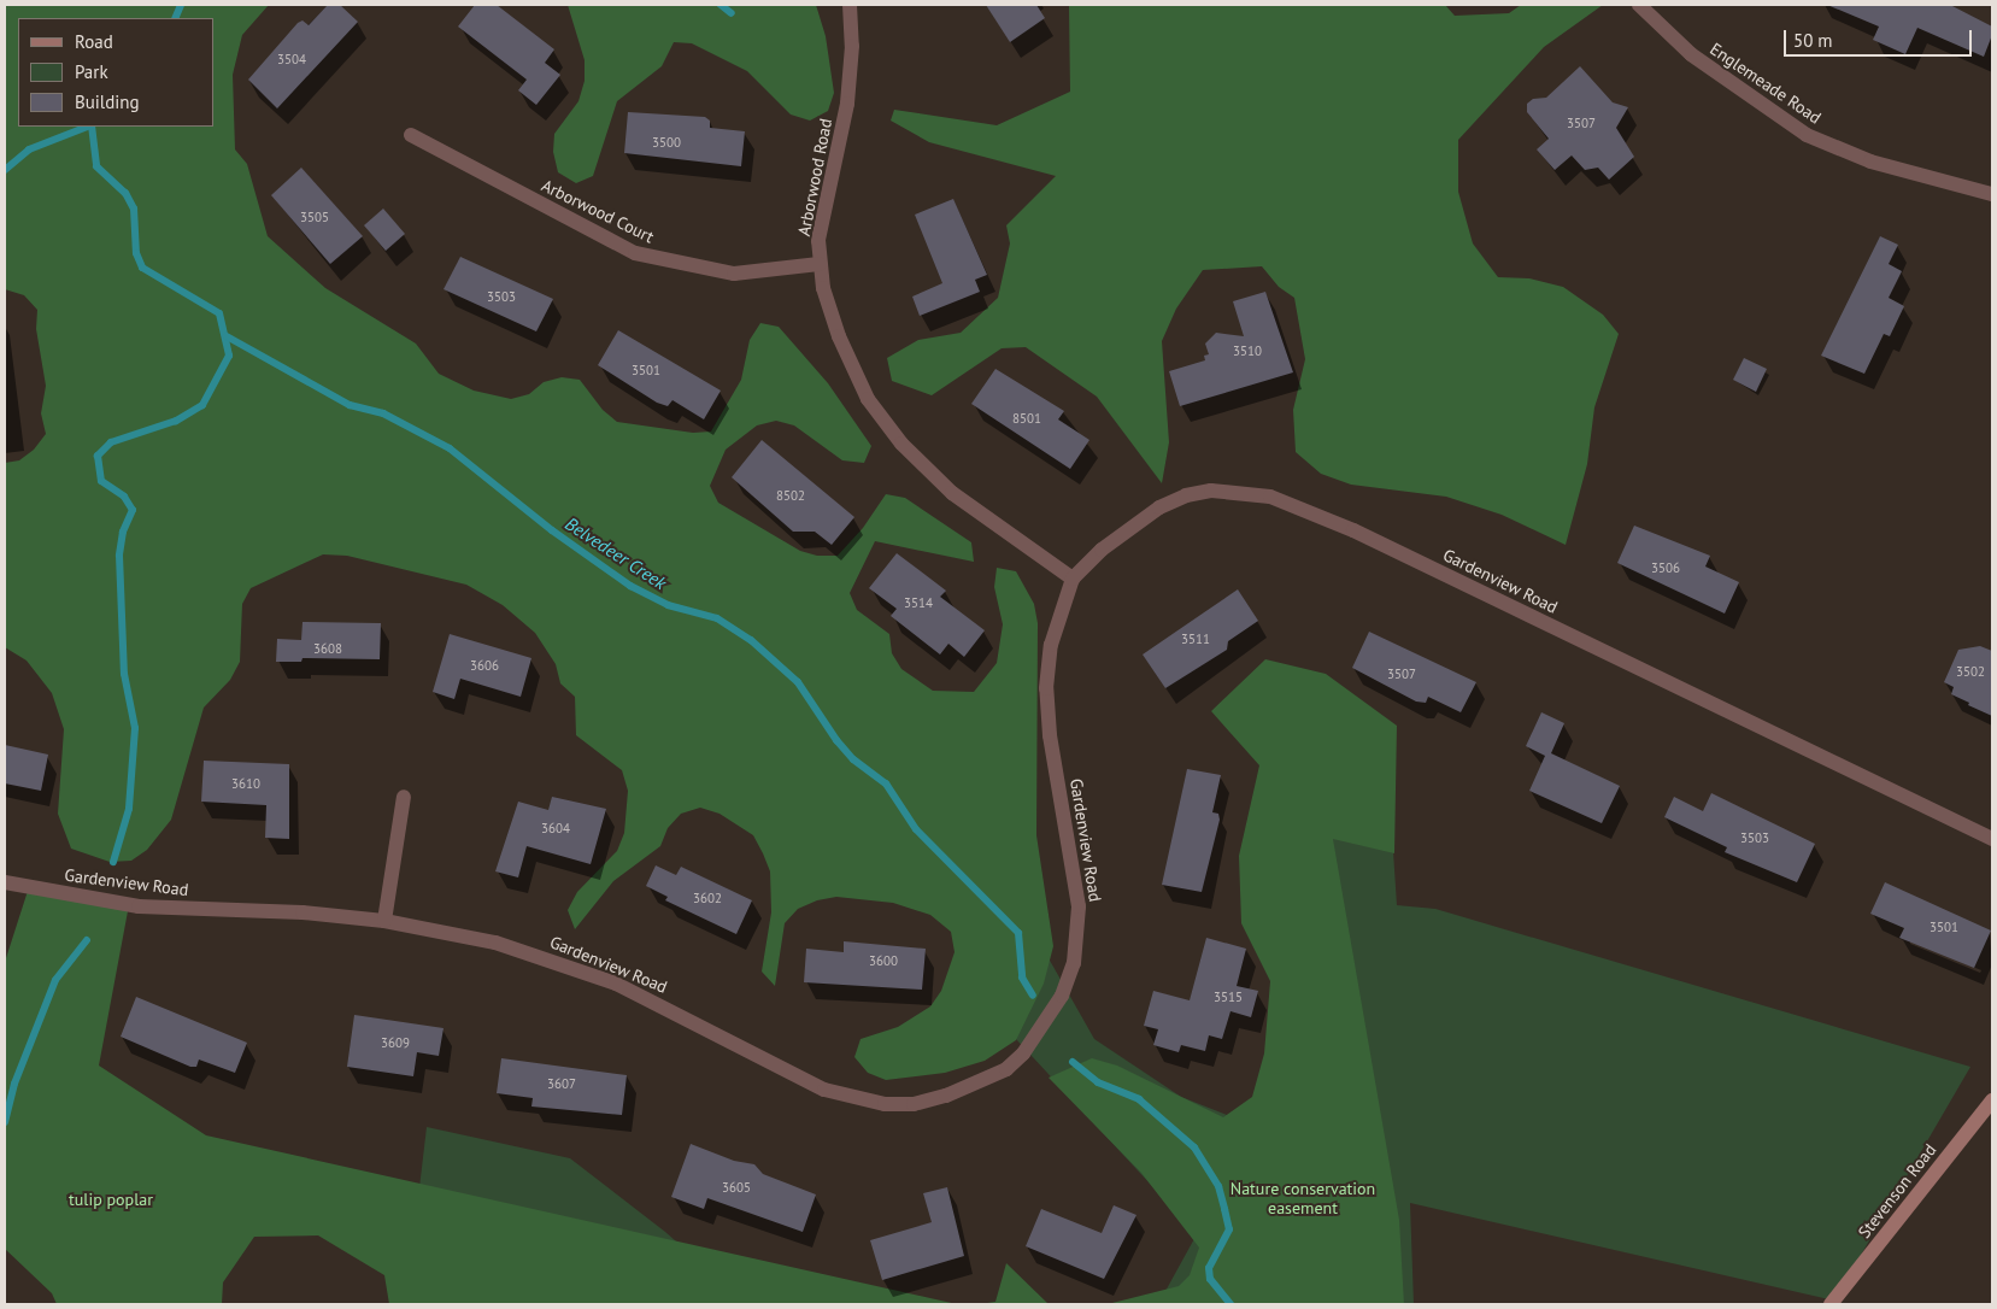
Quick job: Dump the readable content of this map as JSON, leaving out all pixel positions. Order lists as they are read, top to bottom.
{
  "streets": {
    "street": [
      "Englemeade Road",
      "Arborwood Road",
      "Arborwood Court",
      "Gardenview Road",
      "Stevenson Road"
    ]
  },
  "crossings": [
    ["Arborwood Road", "Arborwood Court"],
    ["Arborwood Road", "Gardenview Road"]
  ],
  "water": ["Belvedeer Creek"],
  "parks": ["Nature conservation easement", "tulip poplar"],
  "house_numbers": [
    "3504",
    "3507",
    "3500",
    "3505",
    "3503",
    "3510",
    "3501",
    "8501",
    "8502",
    "3506",
    "3514",
    "3511",
    "3608",
    "3606",
    "3502",
    "3507",
    "3610",
    "3604",
    "3503",
    "3602",
    "3501",
    "3600",
    "3515",
    "3609",
    "3607",
    "3605"
  ],
  "legend": ["Road", "Park", "Building"],
  "scale_bar": "50 m"
}
